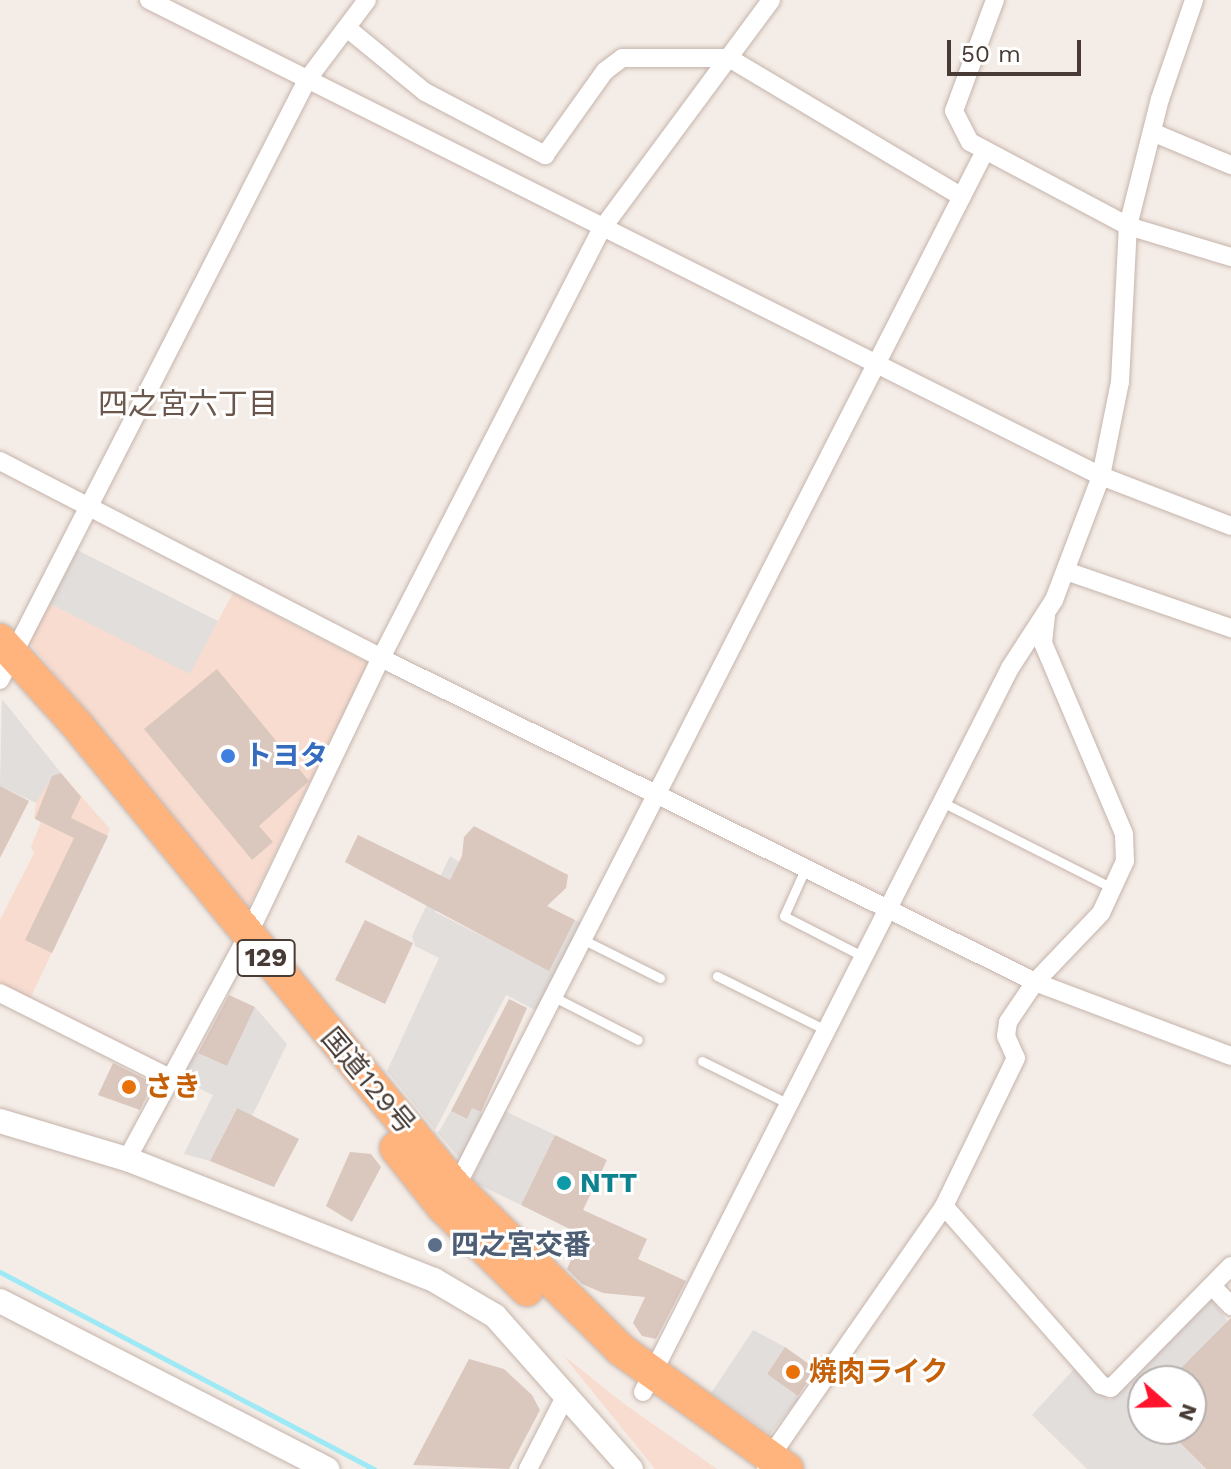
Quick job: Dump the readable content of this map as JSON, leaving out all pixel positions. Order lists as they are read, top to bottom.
{
  "streets": {
    "highway": ["129", "国道129号"]
  },
  "districts": ["四之宮六丁目"],
  "places": [
    "トヨタ",
    "さき",
    "NTT",
    "四之宮交番",
    "焼肉ライク"
  ],
  "scale_bar": "50 m",
  "north": "right"
}
